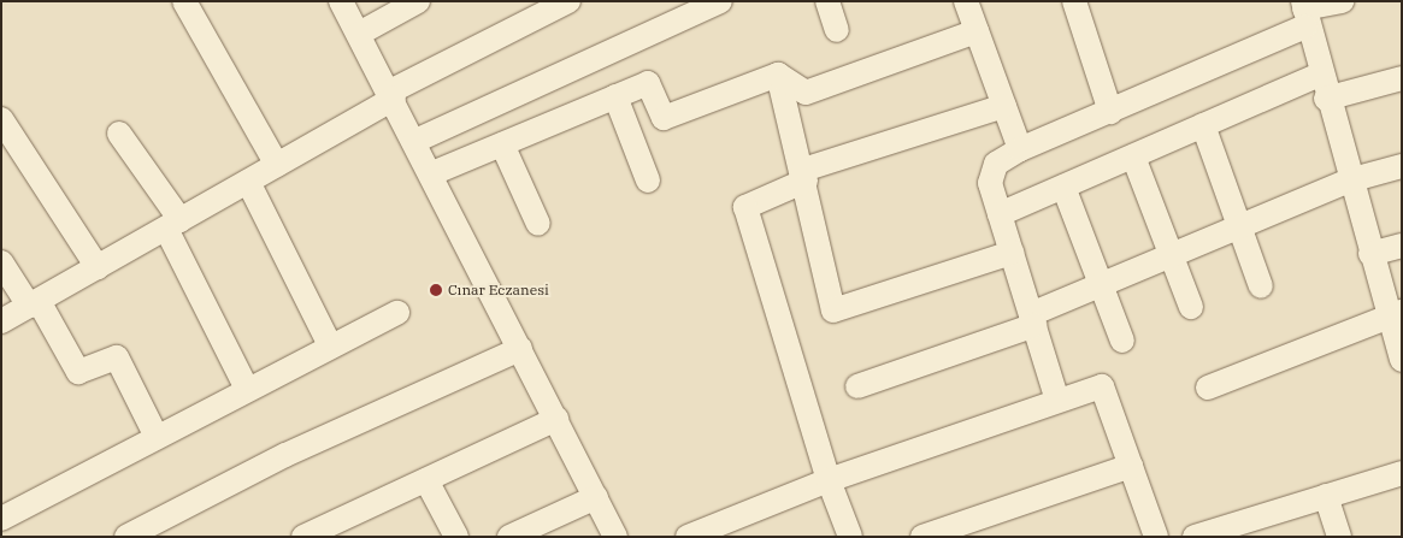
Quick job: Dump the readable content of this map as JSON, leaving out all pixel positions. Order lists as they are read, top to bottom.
{
  "places": ["Cınar Eczanesi"]
}
